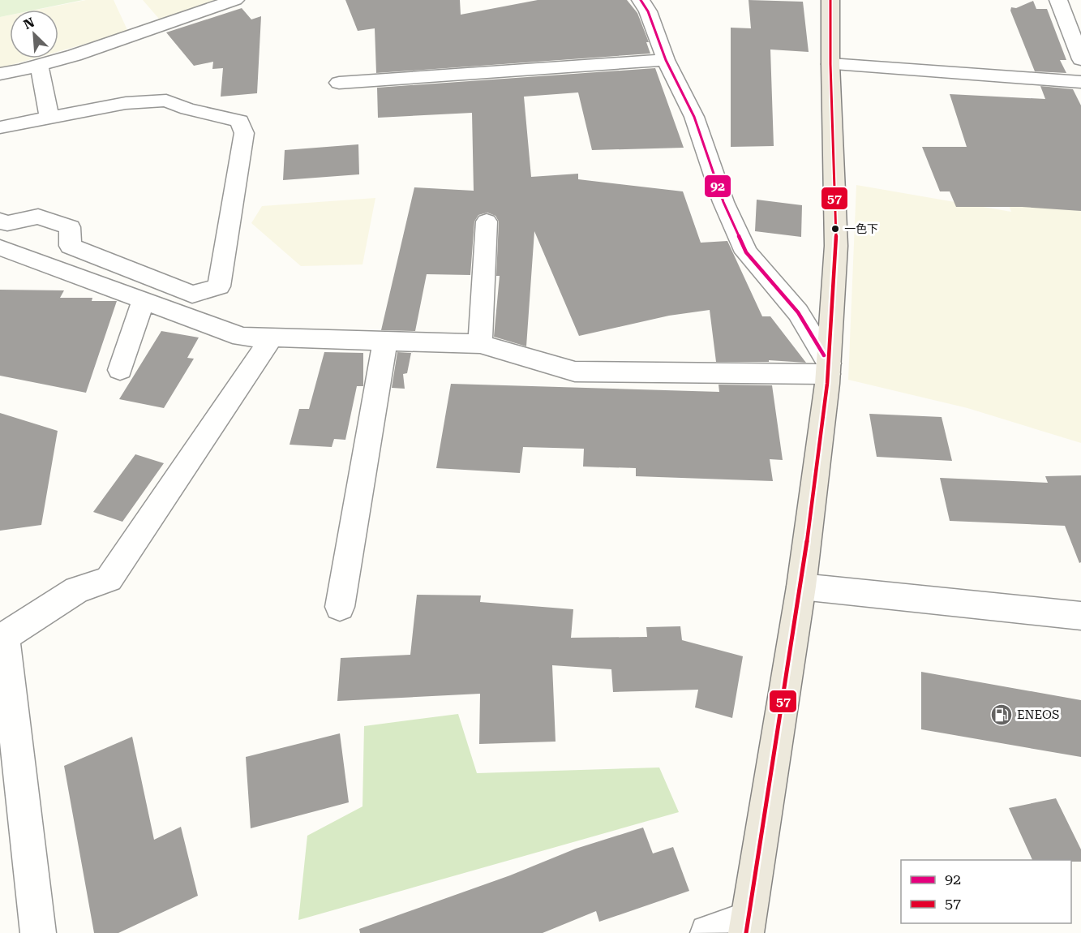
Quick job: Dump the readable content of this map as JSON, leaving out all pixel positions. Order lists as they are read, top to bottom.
{
  "places": {
    "other": ["一色下"],
    "fuel station": ["ENEOS"]
  },
  "lines": ["transit line 92", "transit line 57"],
  "legend": ["92", "57"],
  "north": "top left"
}
